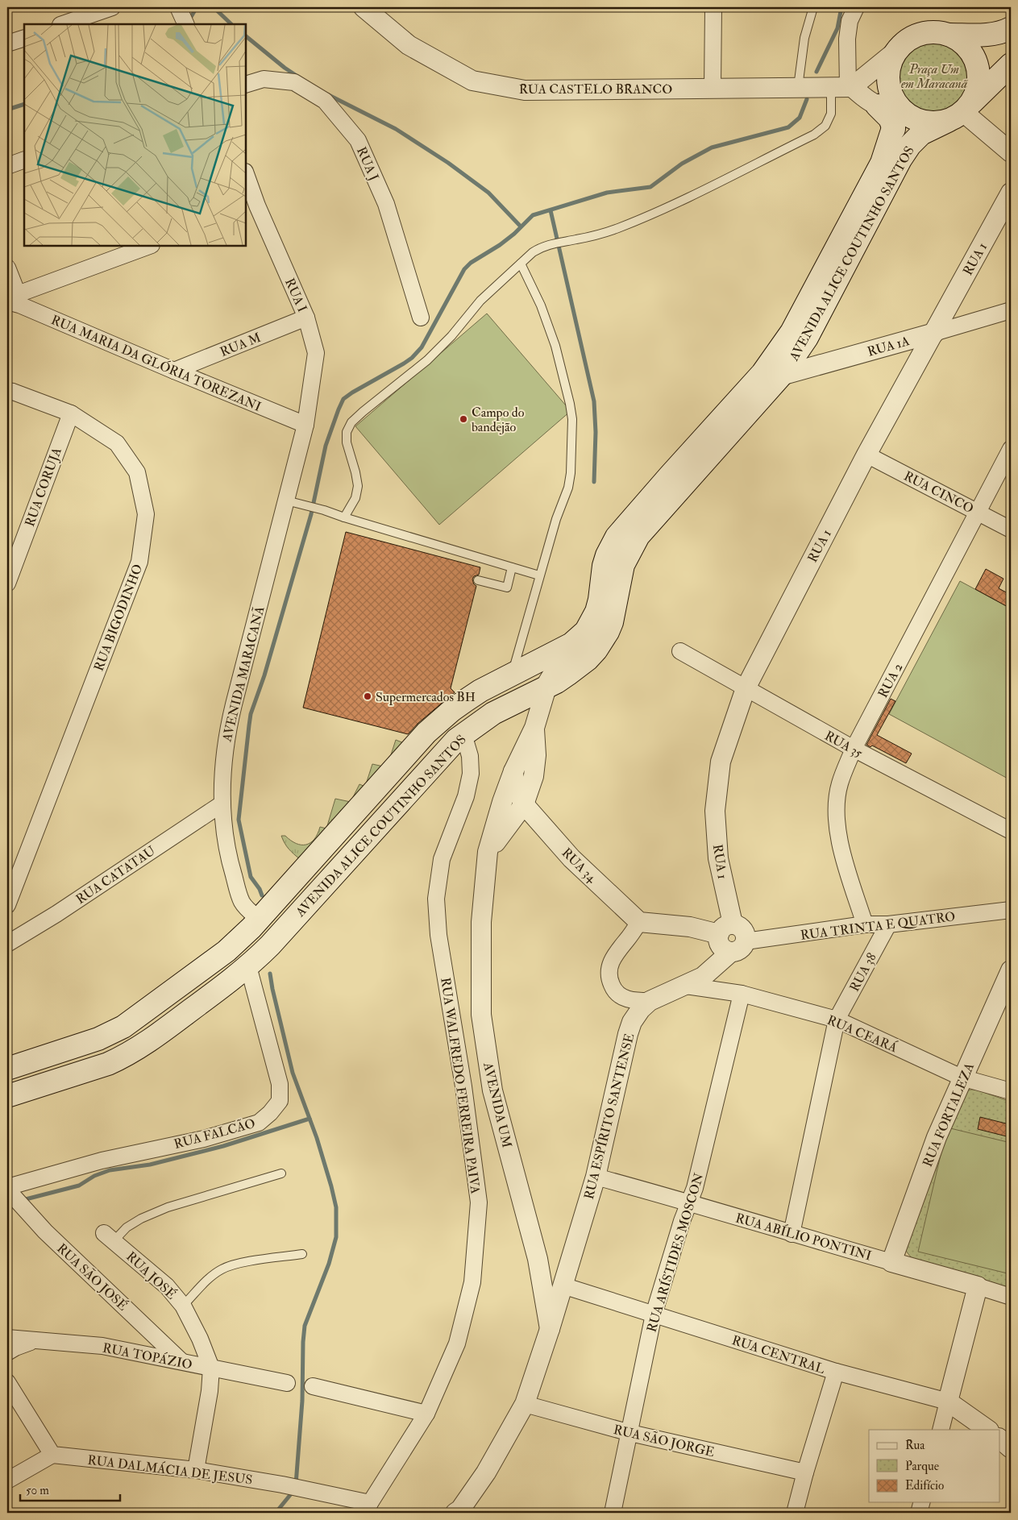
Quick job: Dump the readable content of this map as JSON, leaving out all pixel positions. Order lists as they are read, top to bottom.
{
  "streets": {
    "main road": ["AVENIDA ALICE COUTINHO SANTOS"],
    "street": [
      "RUA CASTELO BRANCO",
      "RUA J",
      "RUA 1",
      "RUA I",
      "RUA M",
      "RUA 1A",
      "RUA MARIA DA GLÓRIA TOREZANI",
      "RUA CORUJA",
      "RUA CINCO",
      "RUA BIGODINHO",
      "AVENIDA MARACANÃ",
      "RUA 2",
      "RUA 35",
      "RUA 34",
      "RUA CATATAU",
      "RUA TRINTA E QUATRO",
      "RUA 38",
      "RUA CEARÁ",
      "RUA WALFREDO FERREIRA PAIVA",
      "AVENIDA UM",
      "RUA FORTALEZA",
      "RUA ESPÍRITO SANTENSE",
      "RUA FALCÃO",
      "RUA ABÍLIO PONTINI",
      "RUA ARÍSTIDES MOSCON",
      "RUA JOSÉ",
      "RUA SÃO JOSÉ",
      "RUA CENTRAL",
      "RUA TOPÁZIO",
      "RUA SÃO JORGE",
      "RUA DALMÁCIA DE JESUS"
    ]
  },
  "crossings": [
    ["AVENIDA ALICE COUTINHO SANTOS", "RUA 1A"],
    ["AVENIDA ALICE COUTINHO SANTOS", "AVENIDA MARACANÃ"],
    ["AVENIDA ALICE COUTINHO SANTOS", "RUA WALFREDO FERREIRA PAIVA"],
    ["AVENIDA ALICE COUTINHO SANTOS", "AVENIDA UM"],
    ["AVENIDA ALICE COUTINHO SANTOS", "RUA FALCÃO"],
    ["RUA 1", "RUA 1A"],
    ["RUA 1", "RUA CINCO"],
    ["RUA 1", "RUA 35"],
    ["RUA I", "RUA M"],
    ["RUA I", "RUA MARIA DA GLÓRIA TOREZANI"],
    ["RUA I", "AVENIDA MARACANÃ"],
    ["RUA M", "RUA MARIA DA GLÓRIA TOREZANI"],
    ["RUA MARIA DA GLÓRIA TOREZANI", "AVENIDA MARACANÃ"],
    ["RUA CORUJA", "RUA BIGODINHO"],
    ["RUA CINCO", "RUA 2"],
    ["AVENIDA MARACANÃ", "RUA CATATAU"],
    ["RUA 2", "RUA 35"],
    ["RUA 2", "RUA TRINTA E QUATRO"],
    ["RUA 34", "AVENIDA UM"],
    ["RUA TRINTA E QUATRO", "RUA 38"],
    ["RUA TRINTA E QUATRO", "RUA ESPÍRITO SANTENSE"],
    ["RUA 38", "RUA CEARÁ"],
    ["RUA CEARÁ", "RUA FORTALEZA"],
    ["RUA CEARÁ", "RUA ESPÍRITO SANTENSE"],
    ["RUA CEARÁ", "RUA ARÍSTIDES MOSCON"],
    ["RUA WALFREDO FERREIRA PAIVA", "RUA DALMÁCIA DE JESUS"],
    ["AVENIDA UM", "RUA ESPÍRITO SANTENSE"],
    ["RUA FORTALEZA", "RUA ABÍLIO PONTINI"],
    ["RUA ESPÍRITO SANTENSE", "RUA ABÍLIO PONTINI"],
    ["RUA ESPÍRITO SANTENSE", "RUA CENTRAL"],
    ["RUA ESPÍRITO SANTENSE", "RUA SÃO JORGE"],
    ["RUA FALCÃO", "RUA SÃO JOSÉ"],
    ["RUA ABÍLIO PONTINI", "RUA ARÍSTIDES MOSCON"],
    ["RUA ARÍSTIDES MOSCON", "RUA CENTRAL"],
    ["RUA ARÍSTIDES MOSCON", "RUA SÃO JORGE"],
    ["RUA JOSÉ", "RUA TOPÁZIO"],
    ["RUA SÃO JOSÉ", "RUA TOPÁZIO"]
  ],
  "parks": ["Praça Um em Maracanã"],
  "places": ["Campo do bandejão", "Supermercados BH"],
  "legend": ["Rua", "Parque", "Edifício"],
  "scale_bar": "50 m"
}
